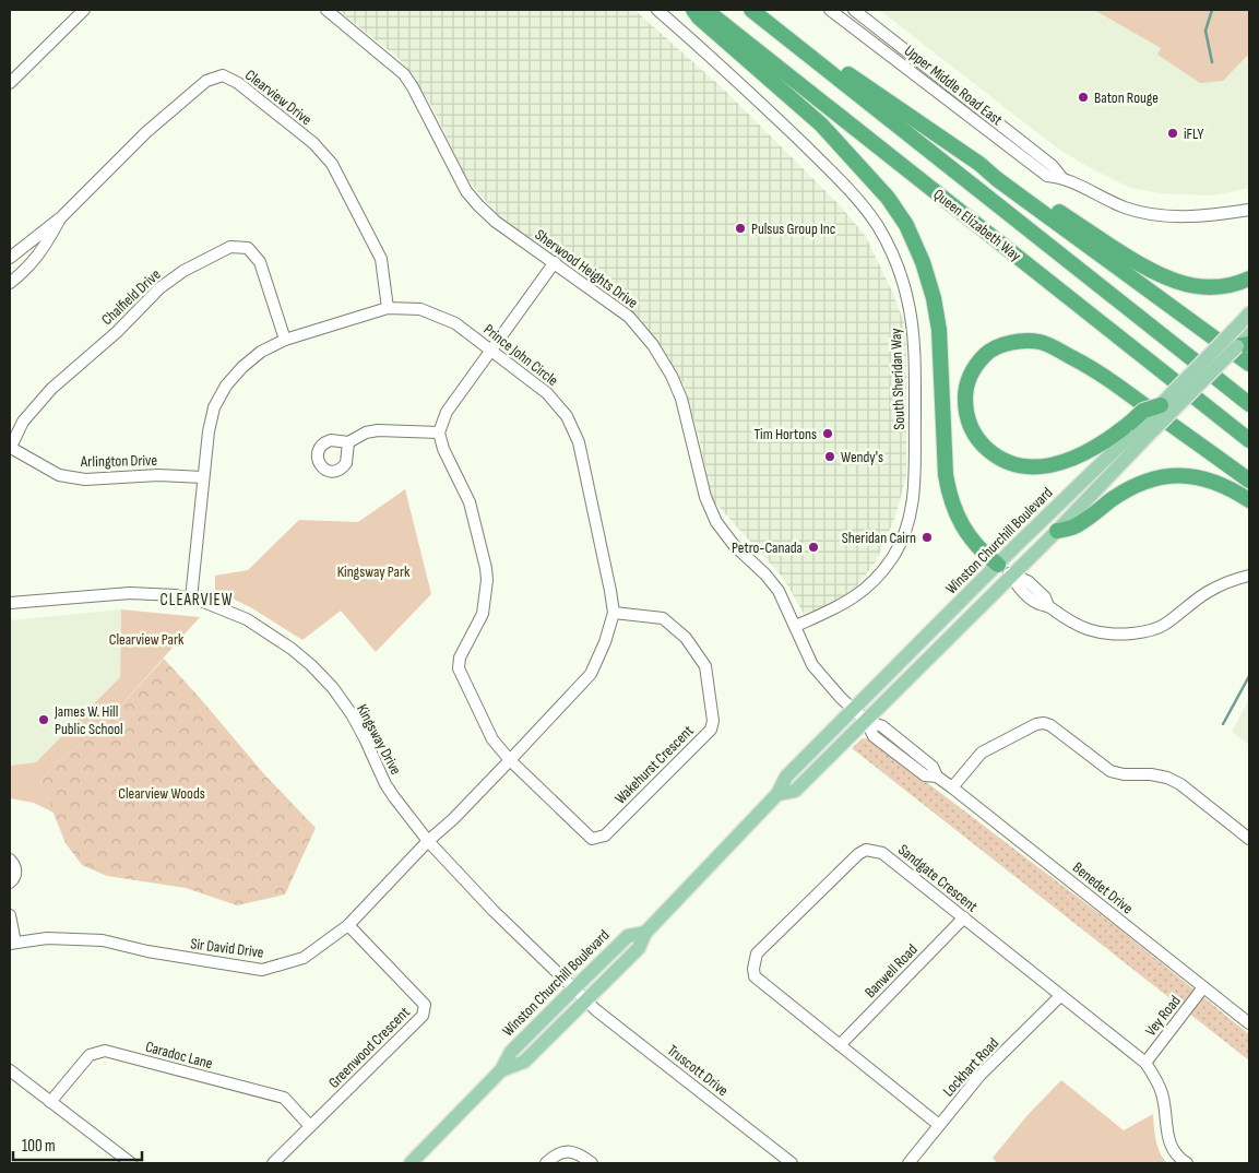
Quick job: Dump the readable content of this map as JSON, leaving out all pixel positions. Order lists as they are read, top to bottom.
{
  "streets": {
    "highway": ["Queen Elizabeth Way"],
    "main road": ["Winston Churchill Boulevard"],
    "street": [
      "Upper Middle Road East",
      "Clearview Drive",
      "Sherwood Heights Drive",
      "Chalfield Drive",
      "Prince John Circle",
      "South Sheridan Way",
      "Arlington Drive",
      "Kingsway Drive",
      "Wakehurst Crescent",
      "Sandgate Crescent",
      "Benedet Drive",
      "Sir David Drive",
      "Banwell Road",
      "Vey Road",
      "Greenwood Crescent",
      "Caradoc Lane",
      "Lockhart Road",
      "Truscott Drive"
    ]
  },
  "crossings": [
    ["Clearview Drive", "Prince John Circle"],
    ["Sherwood Heights Drive", "South Sheridan Way"],
    ["Sherwood Heights Drive", "Winston Churchill Boulevard"],
    ["Sherwood Heights Drive", "Benedet Drive"],
    ["Chalfield Drive", "Prince John Circle"],
    ["Chalfield Drive", "Arlington Drive"],
    ["Prince John Circle", "Arlington Drive"],
    ["Prince John Circle", "Kingsway Drive"],
    ["Prince John Circle", "Wakehurst Crescent"],
    ["Prince John Circle", "Sir David Drive"],
    ["Winston Churchill Boulevard", "Kingsway Drive"],
    ["Winston Churchill Boulevard", "Benedet Drive"],
    ["Winston Churchill Boulevard", "Truscott Drive"],
    ["Kingsway Drive", "Sir David Drive"],
    ["Kingsway Drive", "Truscott Drive"],
    ["Sandgate Crescent", "Banwell Road"],
    ["Sandgate Crescent", "Vey Road"],
    ["Sandgate Crescent", "Lockhart Road"],
    ["Benedet Drive", "Vey Road"],
    ["Sir David Drive", "Greenwood Crescent"],
    ["Greenwood Crescent", "Caradoc Lane"]
  ],
  "districts": ["CLEARVIEW"],
  "parks": ["Kingsway Park", "Clearview Park", "Clearview Woods"],
  "places": [
    "Baton Rouge",
    "iFLY",
    "Pulsus Group Inc",
    "Tim Hortons",
    "Wendy's",
    "Sheridan Cairn",
    "Petro-Canada",
    "James W. Hill Public School"
  ],
  "scale_bar": "100 m"
}
